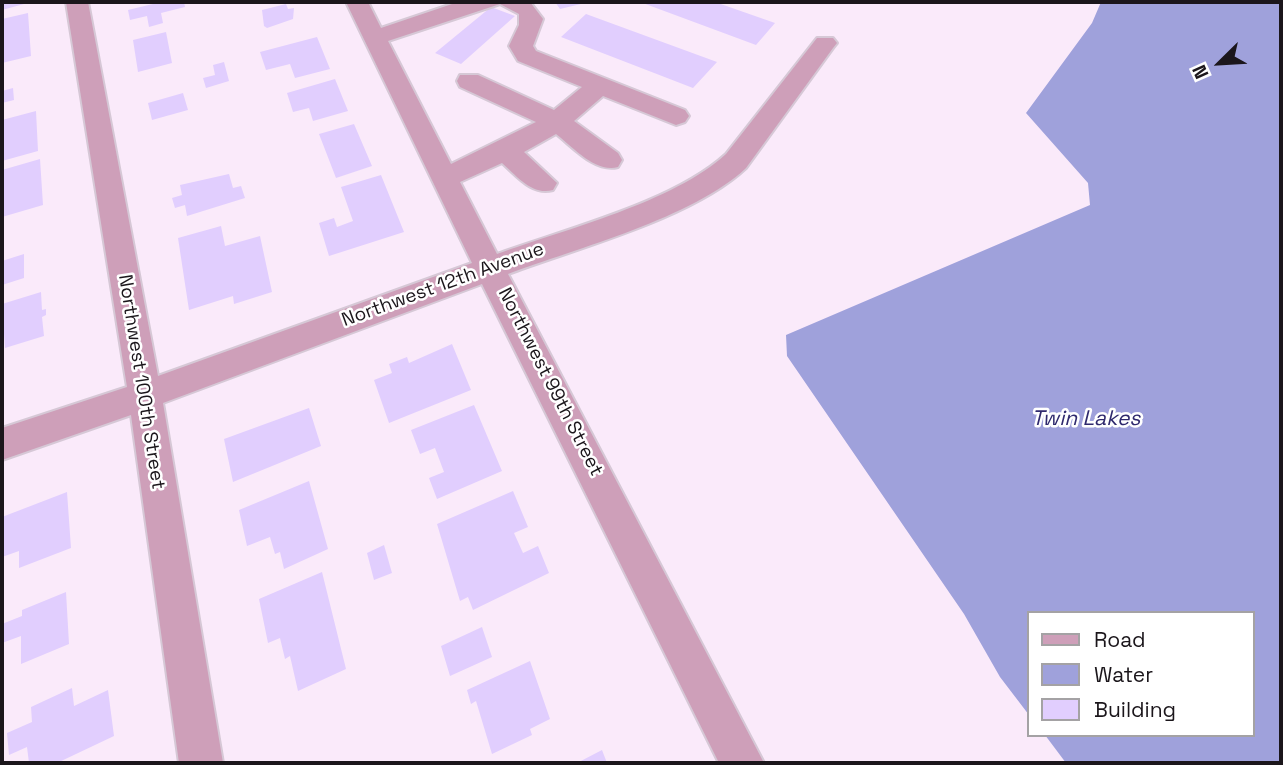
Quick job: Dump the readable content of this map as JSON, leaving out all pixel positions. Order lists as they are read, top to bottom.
{
  "streets": {
    "street": ["Northwest 12th Avenue", "Northwest 100th Street", "Northwest 99th Street"]
  },
  "crossings": [
    ["Northwest 12th Avenue", "Northwest 100th Street"],
    ["Northwest 12th Avenue", "Northwest 99th Street"]
  ],
  "water": ["Twin Lakes"],
  "legend": ["Road", "Water", "Building"],
  "north": "bottom left"
}
